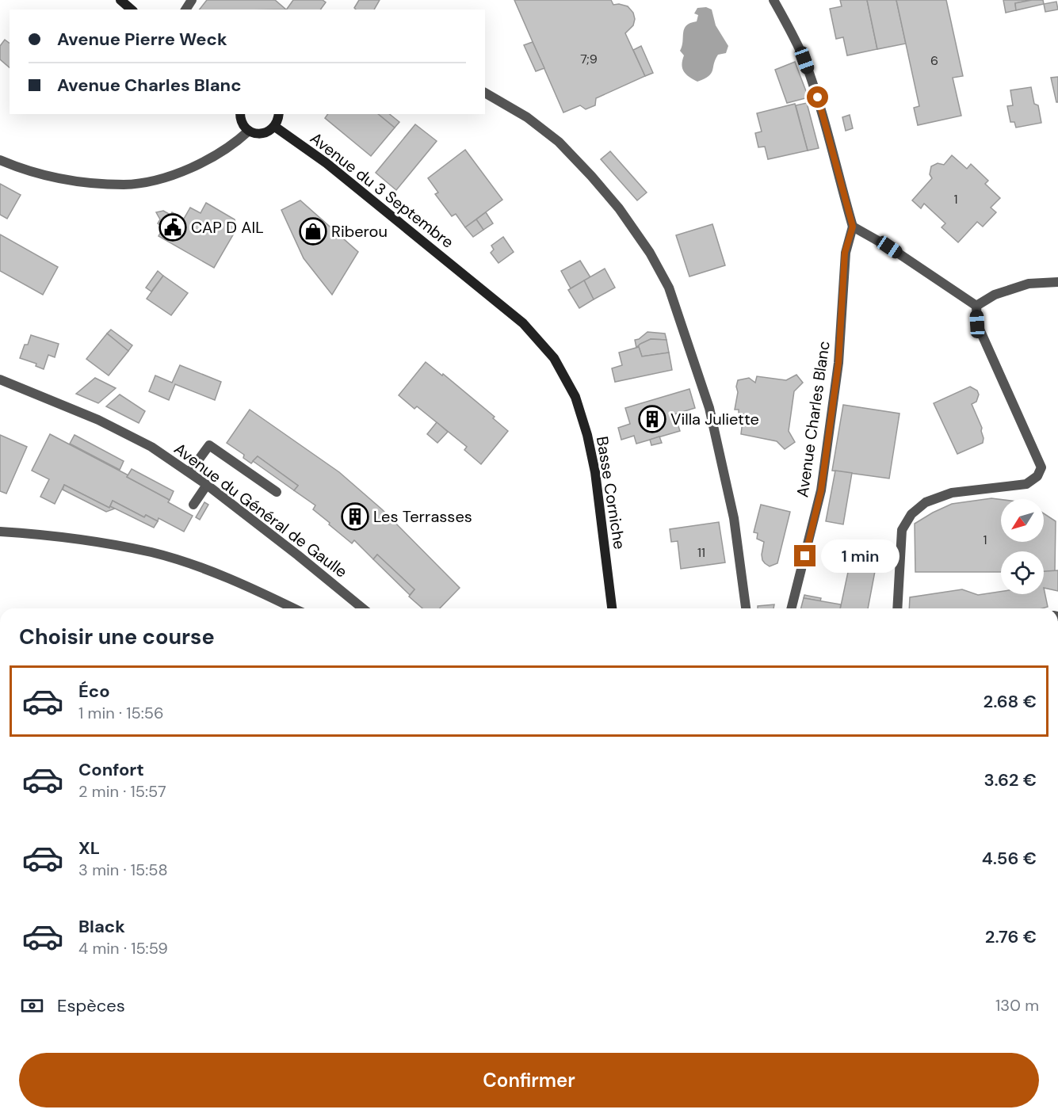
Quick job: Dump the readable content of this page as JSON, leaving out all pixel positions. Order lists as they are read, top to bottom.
{
  "streets": {
    "main road": ["Avenue du 3 Septembre", "Basse Corniche"],
    "street": ["Avenue Charles Blanc", "Avenue du Général de Gaulle"]
  },
  "crossings": [
    ["Avenue du 3 Septembre", "Basse Corniche"]
  ],
  "places": {
    "public building": ["CAP D AIL"],
    "shop": ["Riberou"],
    "building": ["Villa Juliette", "Les Terrasses"]
  },
  "house_numbers": [
    "7;9",
    "6",
    "1",
    "1",
    "11"
  ],
  "north": "bottom left",
  "page": {
    "banner": ["Avenue Pierre Weck", "Avenue Charles Blanc"],
    "bubble": "1 min",
    "heading": "Choisir une course",
    "list": [
      {
        "name": "Éco",
        "note": "1 min · 15:56",
        "value": "2.68 €"
      },
      {
        "name": "Confort",
        "note": "2 min · 15:57",
        "value": "3.62 €"
      },
      {
        "name": "XL",
        "note": "3 min · 15:58",
        "value": "4.56 €"
      },
      {
        "name": "Black",
        "note": "4 min · 15:59",
        "value": "2.76 €"
      }
    ],
    "pay": ["Espèces", "130 m"],
    "buttons": "Confirmer"
  }
}
